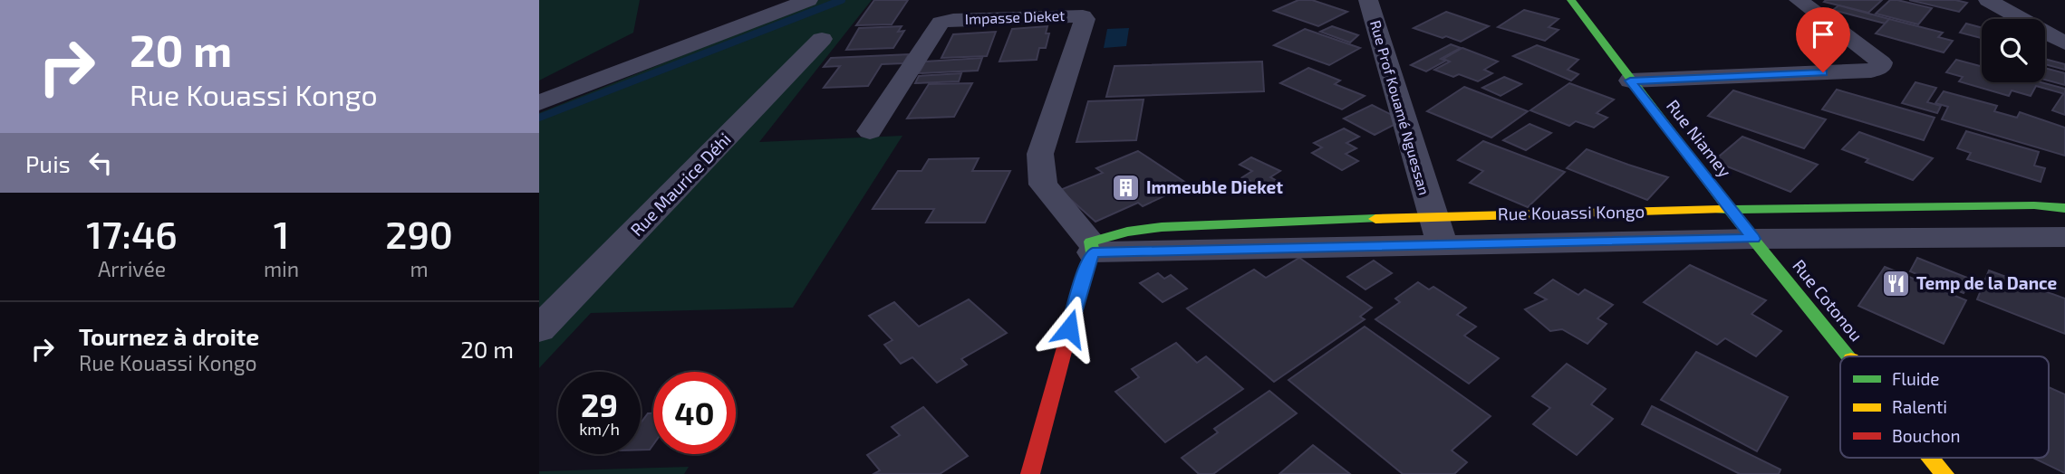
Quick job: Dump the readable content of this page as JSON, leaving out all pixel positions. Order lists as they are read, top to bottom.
{
  "streets": {
    "street": [
      "Impasse Dieket",
      "Rue Prof Kouamé Nguessan",
      "Rue Niamey",
      "Rue Maurice Déhi",
      "Rue Kouassi Kongo",
      "Rue Cotonou"
    ]
  },
  "crossings": [
    ["Impasse Dieket", "Rue Kouassi Kongo"],
    ["Rue Prof Kouamé Nguessan", "Rue Kouassi Kongo"],
    ["Rue Niamey", "Rue Kouassi Kongo"],
    ["Rue Niamey", "Rue Cotonou"],
    ["Rue Kouassi Kongo", "Rue Cotonou"]
  ],
  "places": {
    "building": ["Immeuble Dieket"],
    "restaurant": ["Temp de la Dance"]
  },
  "legend": ["Fluide", "Ralenti", "Bouchon"],
  "page": {
    "turn": ["20 m", "Rue Kouassi Kongo"],
    "then": "Puis",
    "eta": [
      "17:46",
      "Arrivée",
      "1",
      "min",
      "290",
      "m"
    ],
    "list": [
      {
        "name": "Tournez à droite",
        "note": "Rue Kouassi Kongo",
        "value": "20 m"
      }
    ],
    "speed": "29 km/h",
    "limit": "40"
  }
}
